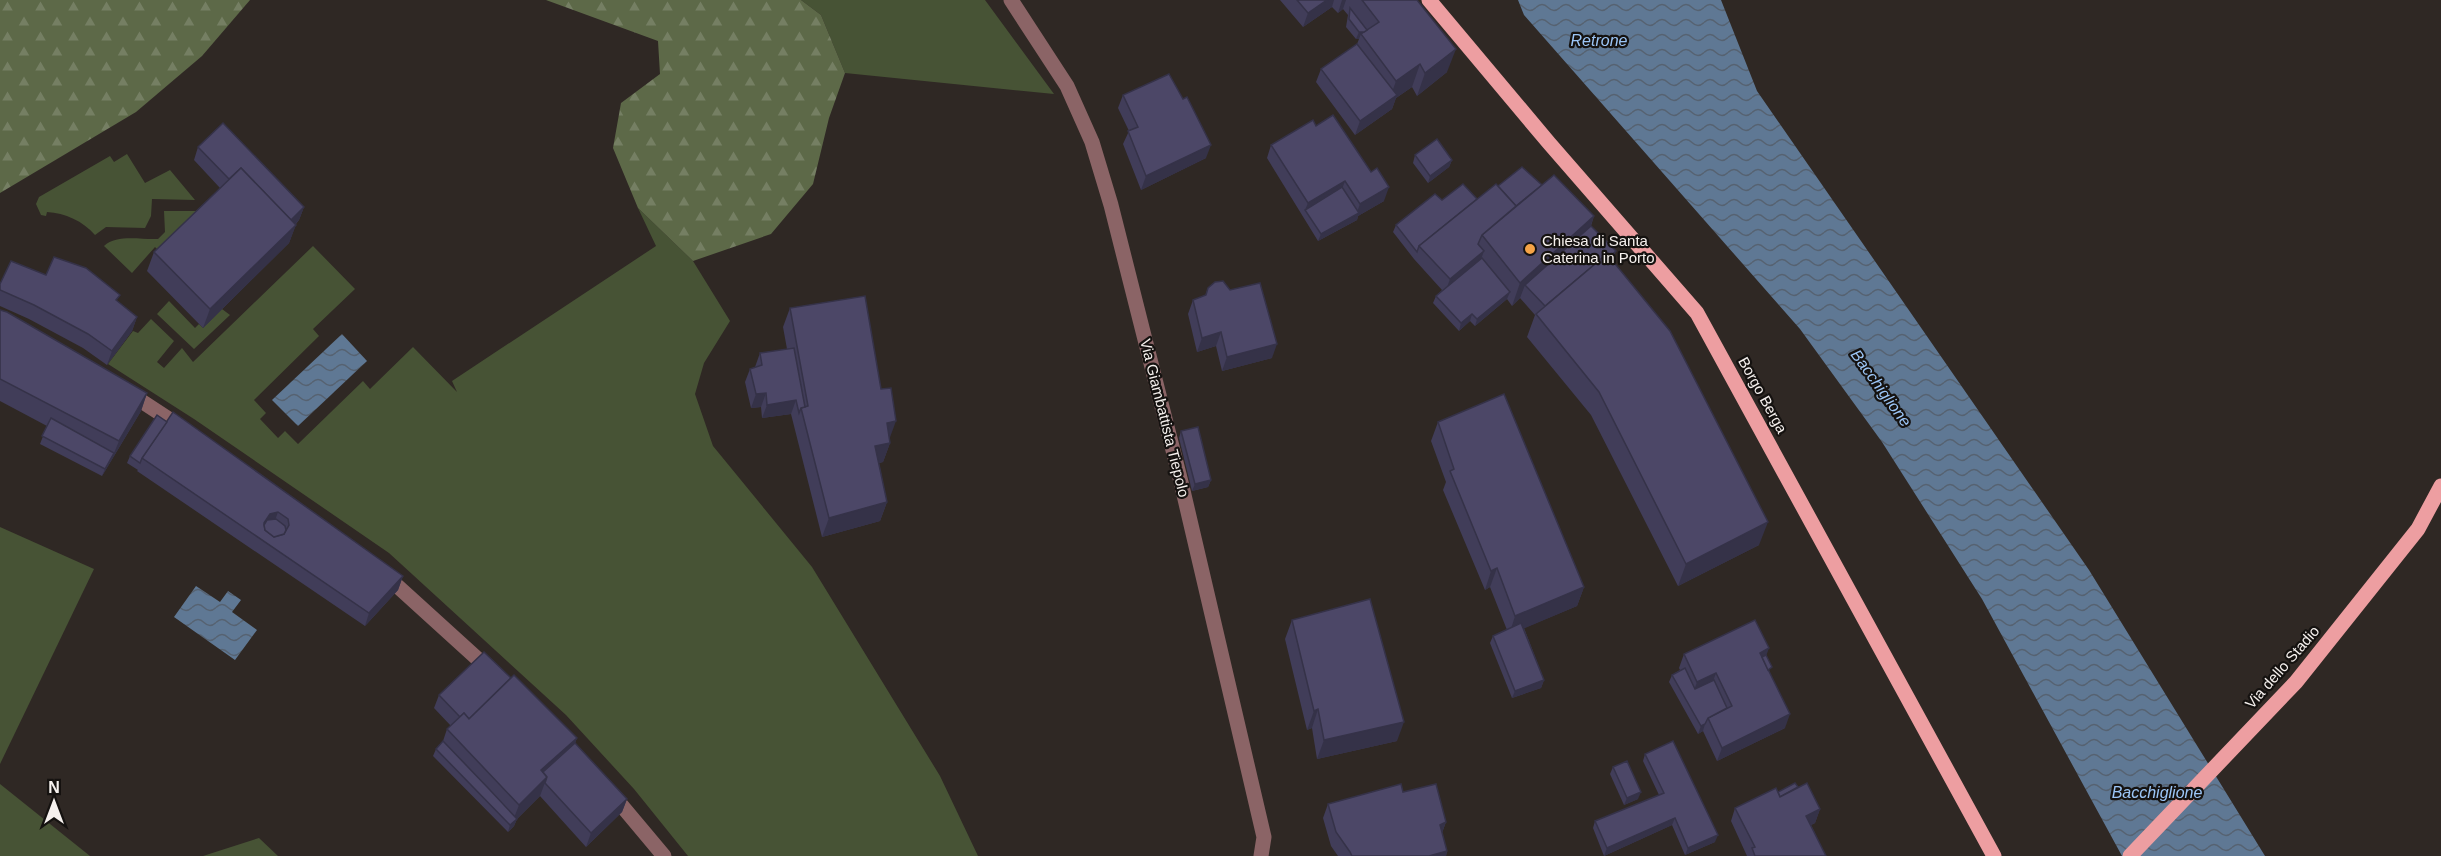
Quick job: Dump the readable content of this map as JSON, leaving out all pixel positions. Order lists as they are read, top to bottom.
{
  "streets": {
    "main road": ["Borgo Berga", "Via dello Stadio"],
    "street": ["Via Giambattista Tiepolo"]
  },
  "water": ["Retrone", "Bacchiglione"],
  "places": ["Chiesa di Santa Caterina in Porto"],
  "north": "top"
}
